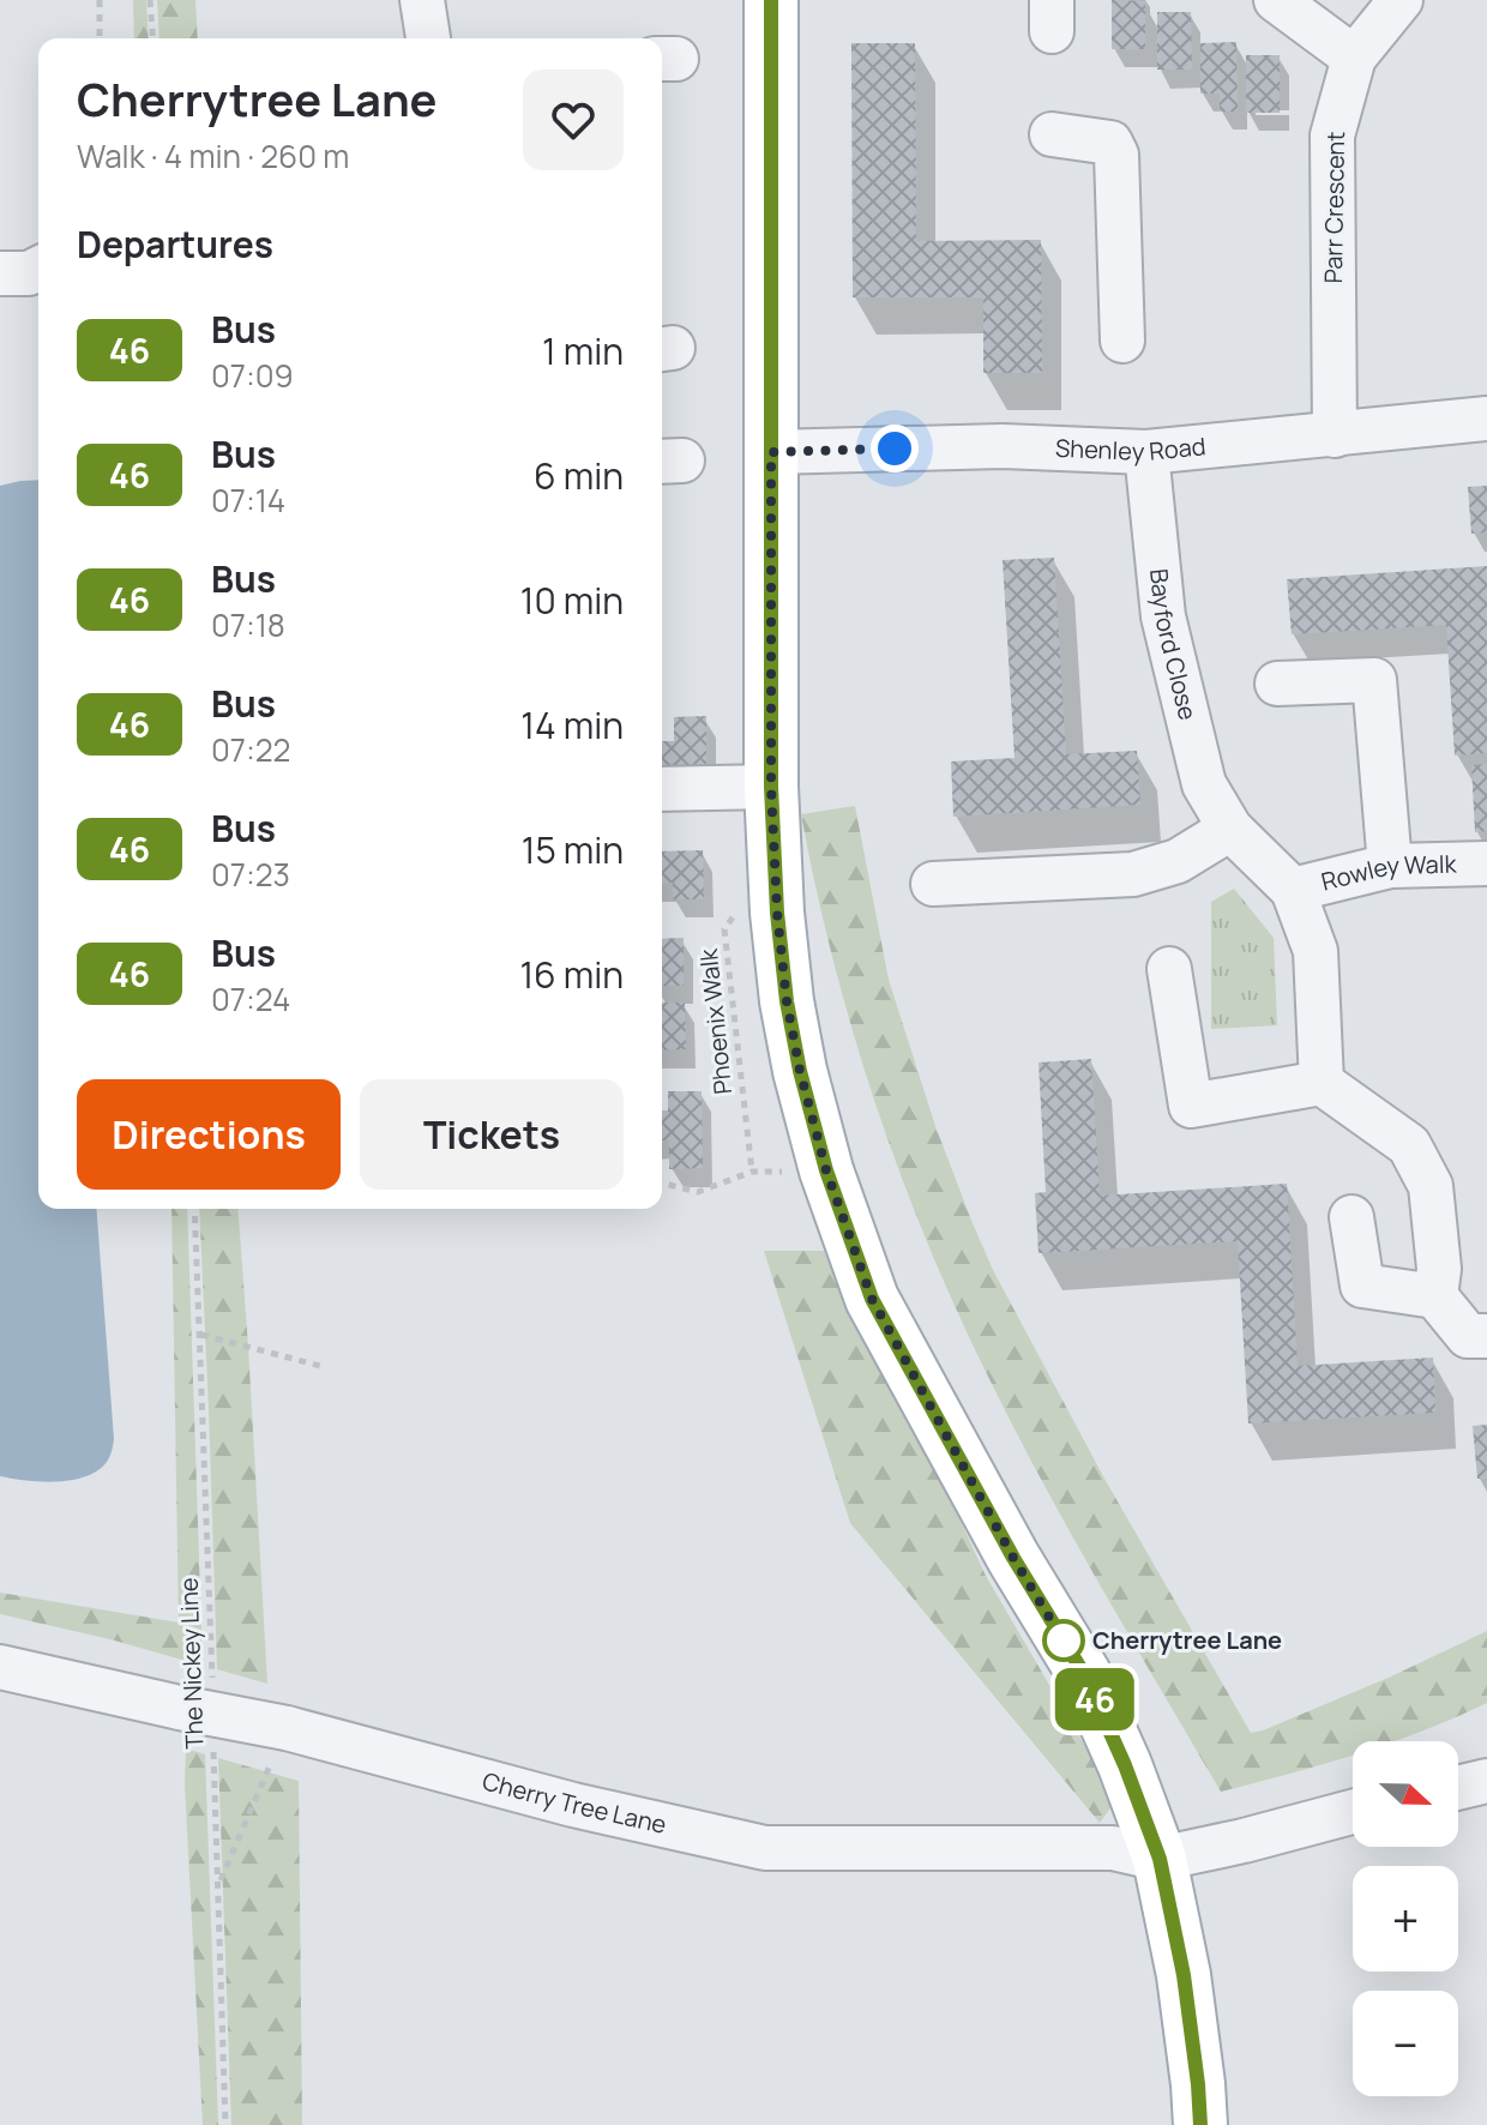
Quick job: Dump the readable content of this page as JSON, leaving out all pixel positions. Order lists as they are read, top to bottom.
{
  "streets": {
    "street": [
      "Parr Crescent",
      "Shenley Road",
      "Bayford Close",
      "Rowley Walk",
      "Cherry Tree Lane"
    ],
    "path": ["Phoenix Walk", "The Nickey Line"]
  },
  "crossings": [
    ["Parr Crescent", "Shenley Road"],
    ["Shenley Road", "Bayford Close"],
    ["Bayford Close", "Rowley Walk"],
    ["The Nickey Line", "Cherry Tree Lane"]
  ],
  "places": ["Cherrytree Lane"],
  "lines": ["bus line 46"],
  "north": "right",
  "page": {
    "on_map": "46",
    "heading": [
      ["Cherrytree Lane", "Walk · 4 min · 260 m"],
      "Departures"
    ],
    "list": [
      {
        "mark": "46",
        "name": "Bus",
        "note": "07:09",
        "value": "1 min"
      },
      {
        "mark": "46",
        "name": "Bus",
        "note": "07:14",
        "value": "6 min"
      },
      {
        "mark": "46",
        "name": "Bus",
        "note": "07:18",
        "value": "10 min"
      },
      {
        "mark": "46",
        "name": "Bus",
        "note": "07:22",
        "value": "14 min"
      },
      {
        "mark": "46",
        "name": "Bus",
        "note": "07:23",
        "value": "15 min"
      },
      {
        "mark": "46",
        "name": "Bus",
        "note": "07:24",
        "value": "16 min"
      }
    ],
    "buttons": ["Directions", "Tickets"],
    "map_buttons": ["+", "−"]
  }
}
